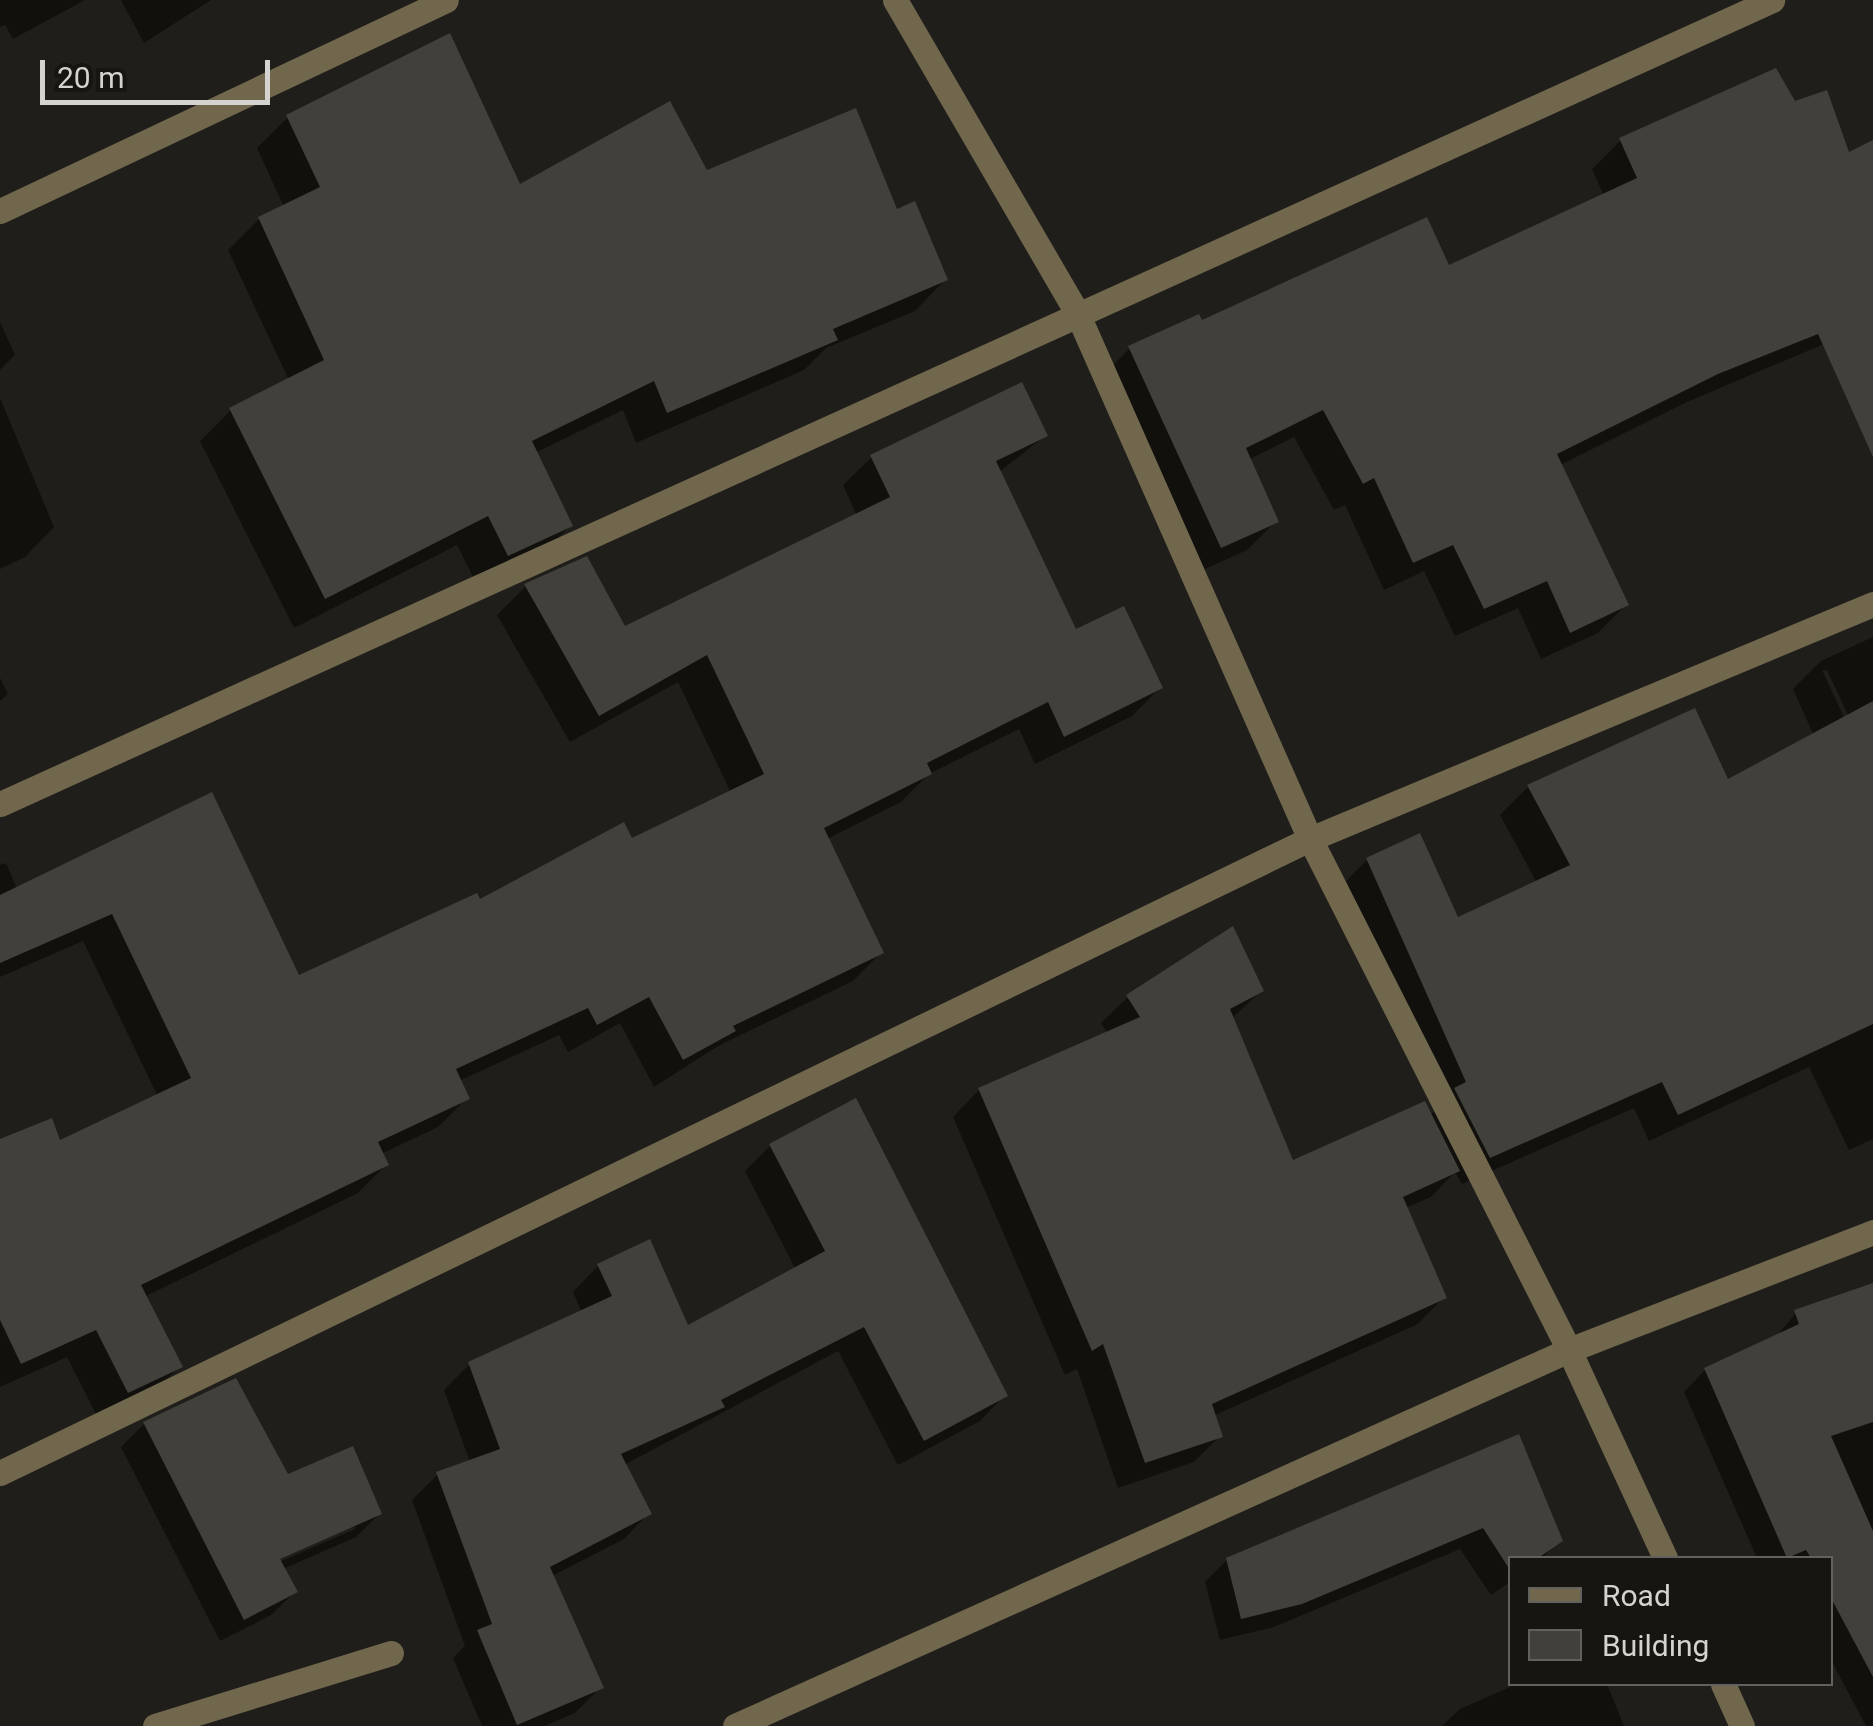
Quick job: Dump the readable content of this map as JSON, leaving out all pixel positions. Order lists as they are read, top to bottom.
{
  "legend": ["Road", "Building"],
  "scale_bar": "20 m"
}
